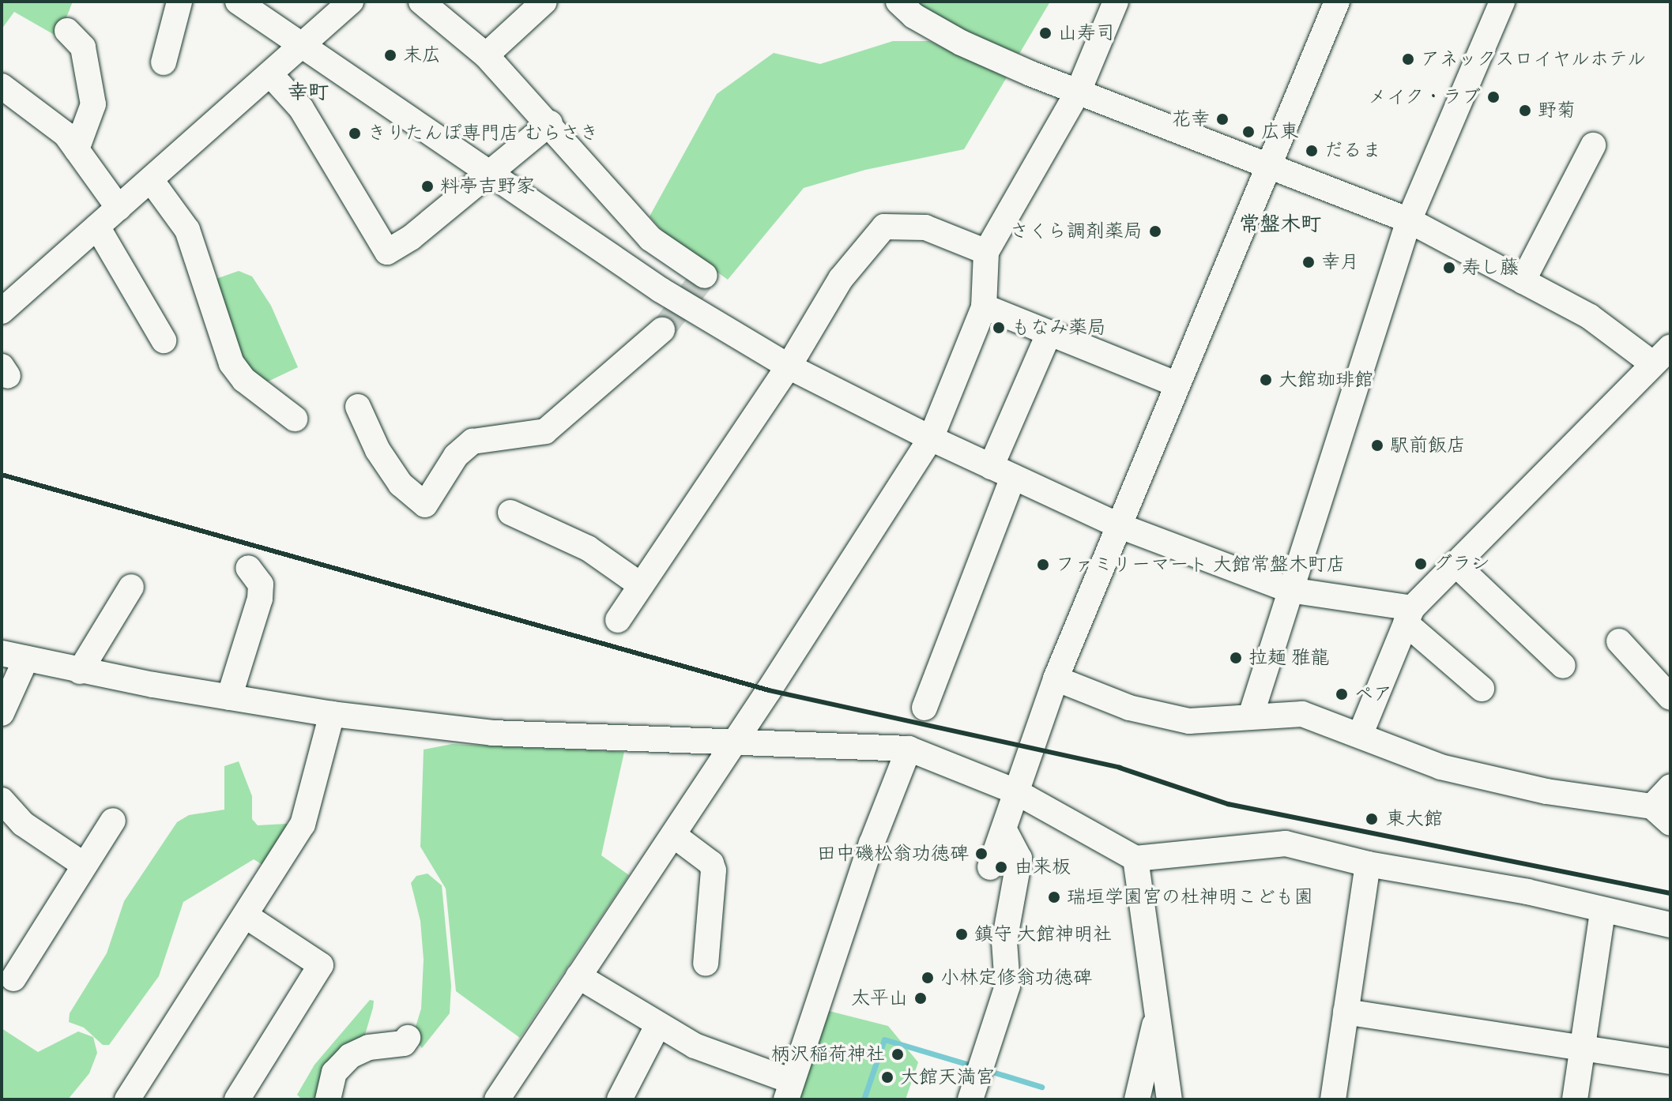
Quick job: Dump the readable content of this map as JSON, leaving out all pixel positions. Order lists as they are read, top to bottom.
{
  "districts": ["幸町", "常盤木町"],
  "places": [
    "山寿司",
    "末広",
    "アネックスロイヤルホテル",
    "メイク・ラブ",
    "野菊",
    "花幸",
    "広東",
    "きりたんぽ専門店 むらさき",
    "だるま",
    "料亭吉野家",
    "さくら調剤薬局",
    "幸月",
    "寿し藤",
    "もなみ薬局",
    "大館珈琲館",
    "駅前飯店",
    "グラン",
    "ファミリーマート 大館常盤木町店",
    "拉麺 雅龍",
    "ペア",
    "東大館",
    "田中磯松翁功徳碑",
    "由来板",
    "瑞垣学園宮の杜神明こども園",
    "鎮守 大館神明社",
    "小林定修翁功徳碑",
    "太平山",
    "柄沢稲荷神社",
    "大館天満宮"
  ]
}
